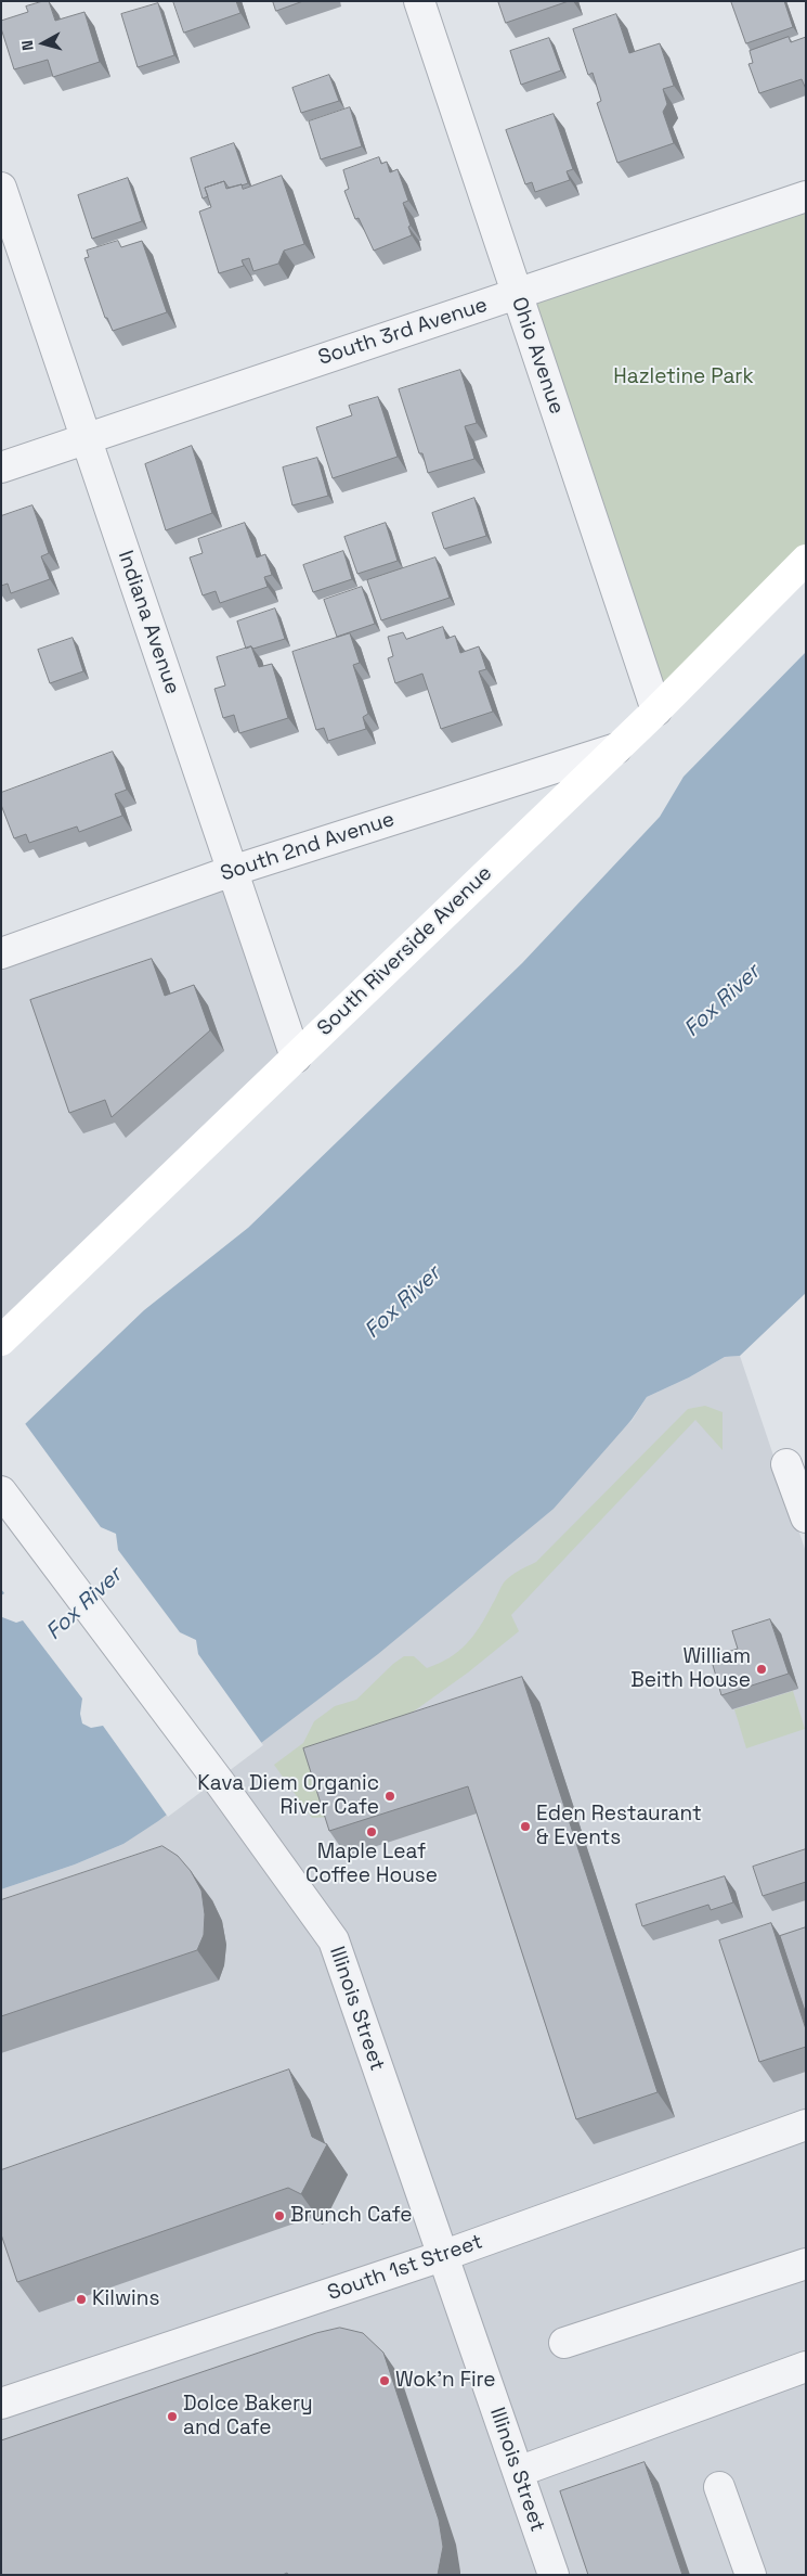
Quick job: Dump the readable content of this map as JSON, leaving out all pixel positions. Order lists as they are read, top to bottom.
{
  "streets": {
    "street": [
      "South 3rd Avenue",
      "Ohio Avenue",
      "Indiana Avenue",
      "South 2nd Avenue",
      "South Riverside Avenue",
      "Illinois Street",
      "South 1st Street"
    ]
  },
  "crossings": [
    ["South 3rd Avenue", "Ohio Avenue"],
    ["South 3rd Avenue", "Indiana Avenue"],
    ["Ohio Avenue", "South Riverside Avenue"],
    ["Indiana Avenue", "South 2nd Avenue"],
    ["Indiana Avenue", "South Riverside Avenue"],
    ["South 2nd Avenue", "South Riverside Avenue"],
    ["Illinois Street", "South 1st Street"]
  ],
  "water": ["Fox River"],
  "parks": ["Hazletine Park"],
  "places": [
    "William Beith House",
    "Kava Diem Organic River Cafe",
    "Eden Restaurant & Events",
    "Maple Leaf Coffee House",
    "Brunch Cafe",
    "Kilwins",
    "Wok'n Fire",
    "Dolce Bakery and Cafe"
  ],
  "north": "left"
}
